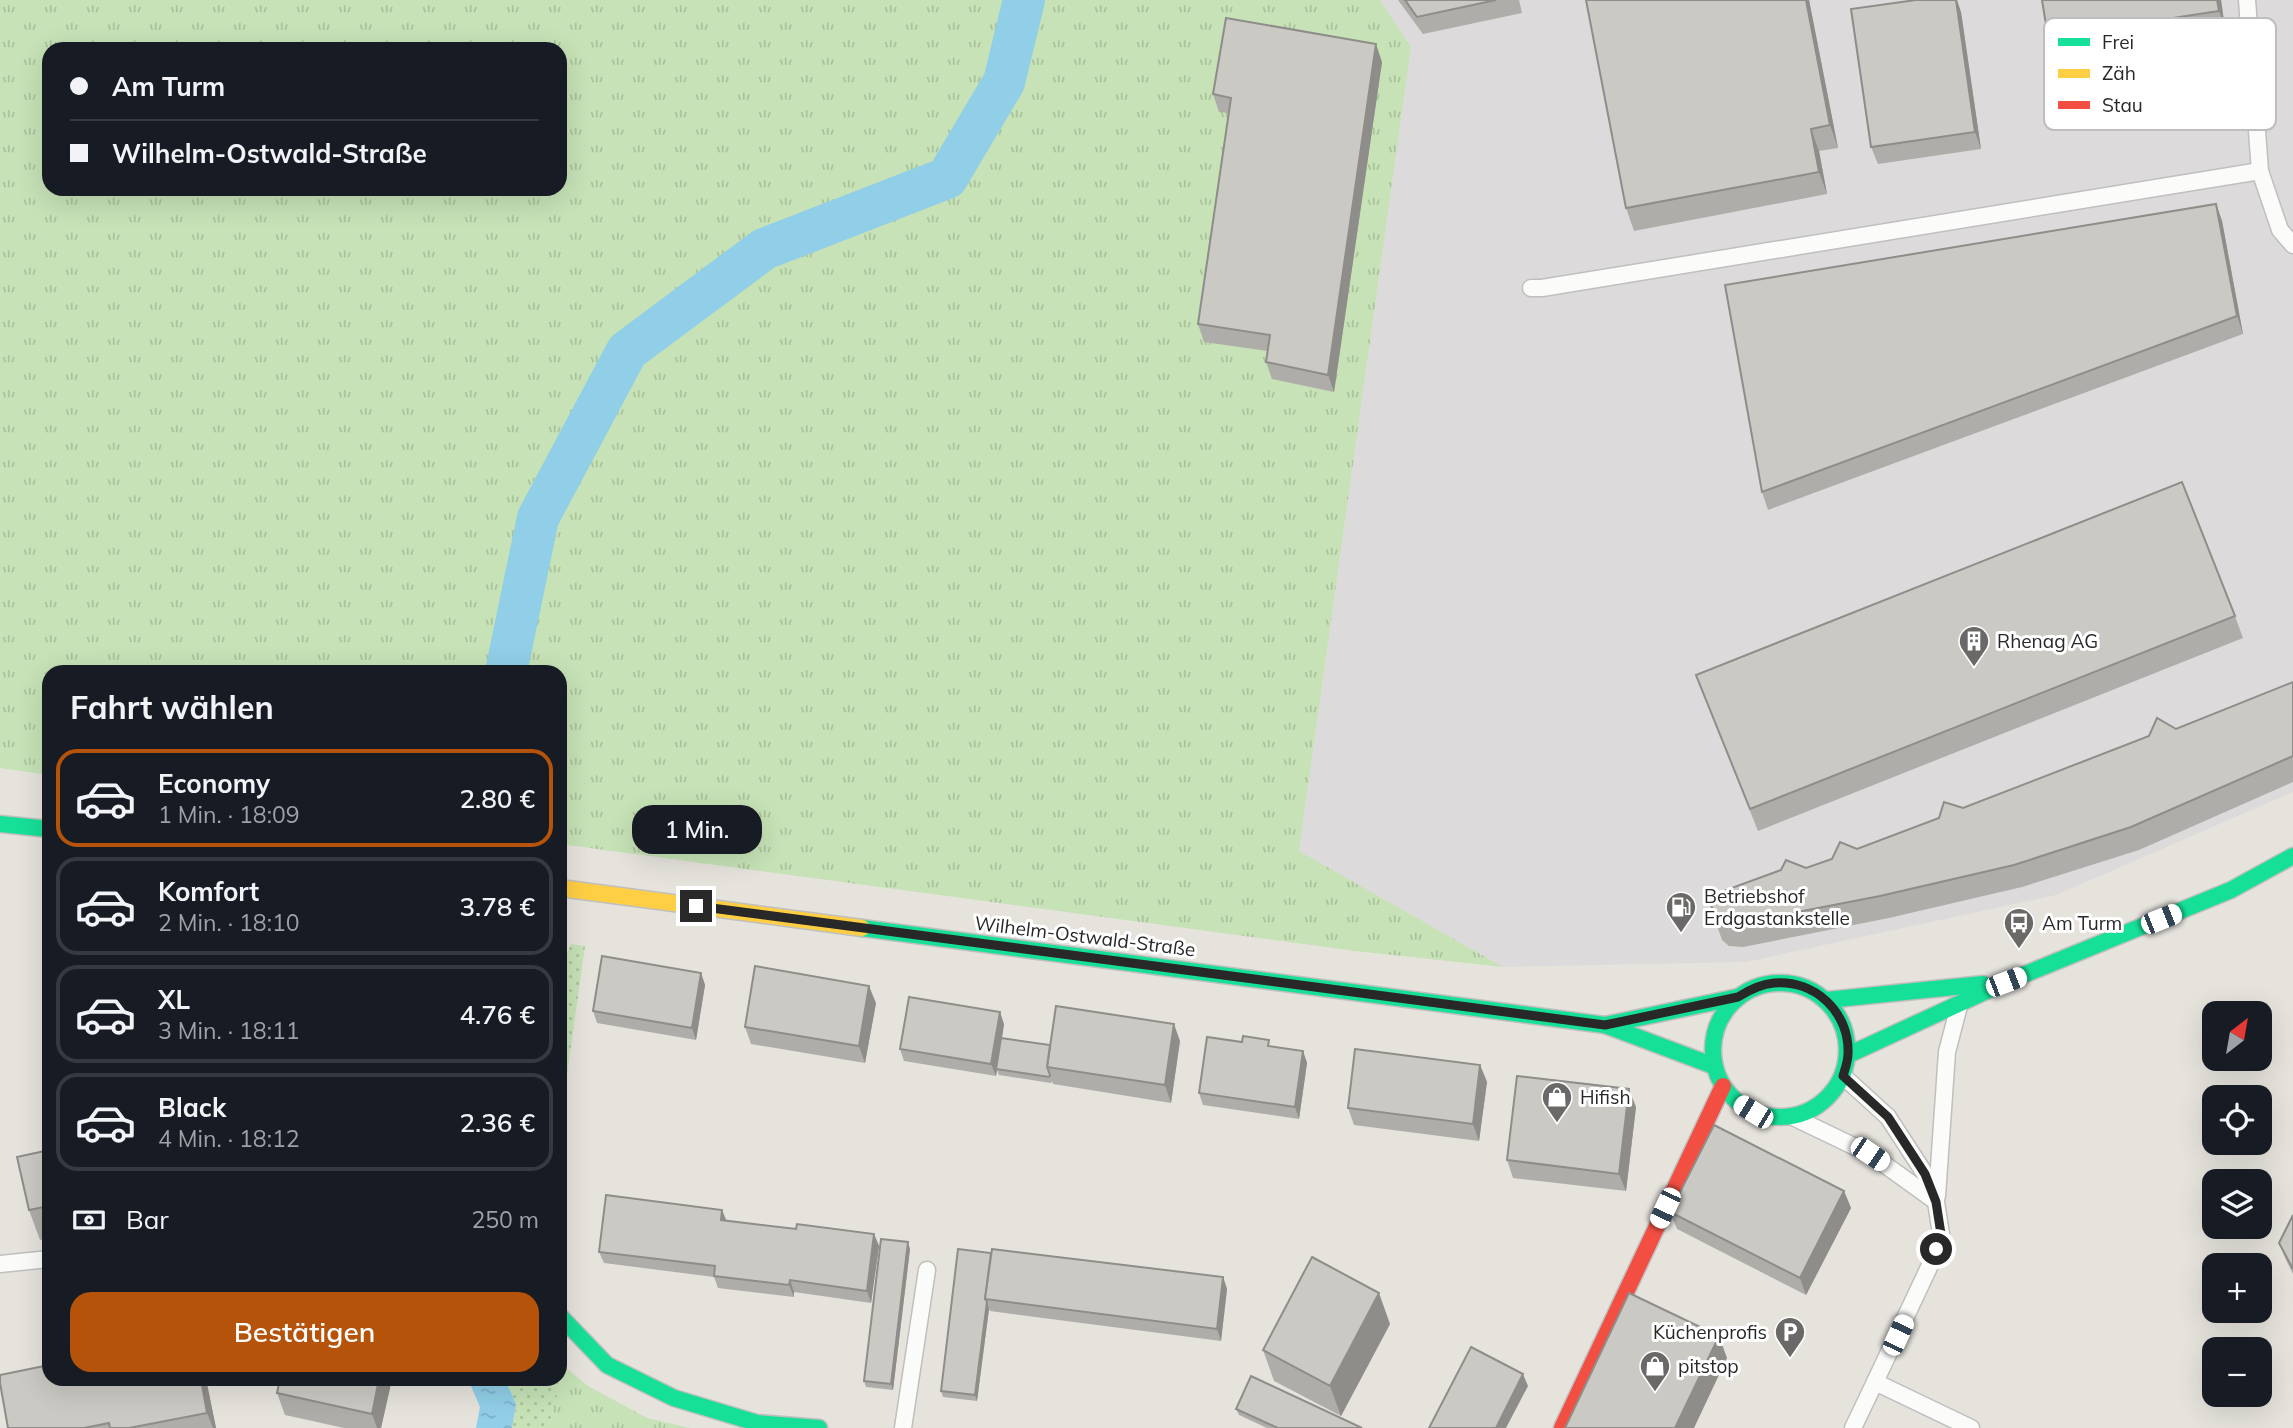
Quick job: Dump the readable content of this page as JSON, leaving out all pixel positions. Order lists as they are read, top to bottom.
{
  "streets": {
    "street": ["Wilhelm-Ostwald-Straße"]
  },
  "places": {
    "building": ["Rhenag AG"],
    "fuel station": ["Betriebshof Erdgastankstelle"],
    "bus stop": ["Am Turm"],
    "shop": ["Hifish", "pitstop"],
    "parking": ["Küchenprofis"]
  },
  "legend": ["Frei", "Zäh", "Stau"],
  "north": "top right",
  "page": {
    "banner": ["Am Turm", "Wilhelm-Ostwald-Straße"],
    "heading": "Fahrt wählen",
    "list": [
      {
        "name": "Economy",
        "note": "1 Min. · 18:09",
        "value": "2.80 €"
      },
      {
        "name": "Komfort",
        "note": "2 Min. · 18:10",
        "value": "3.78 €"
      },
      {
        "name": "XL",
        "note": "3 Min. · 18:11",
        "value": "4.76 €"
      },
      {
        "name": "Black",
        "note": "4 Min. · 18:12",
        "value": "2.36 €"
      }
    ],
    "bubble": "1 Min.",
    "map_buttons": ["+", "−"],
    "pay": ["Bar", "250 m"],
    "buttons": "Bestätigen"
  }
}
